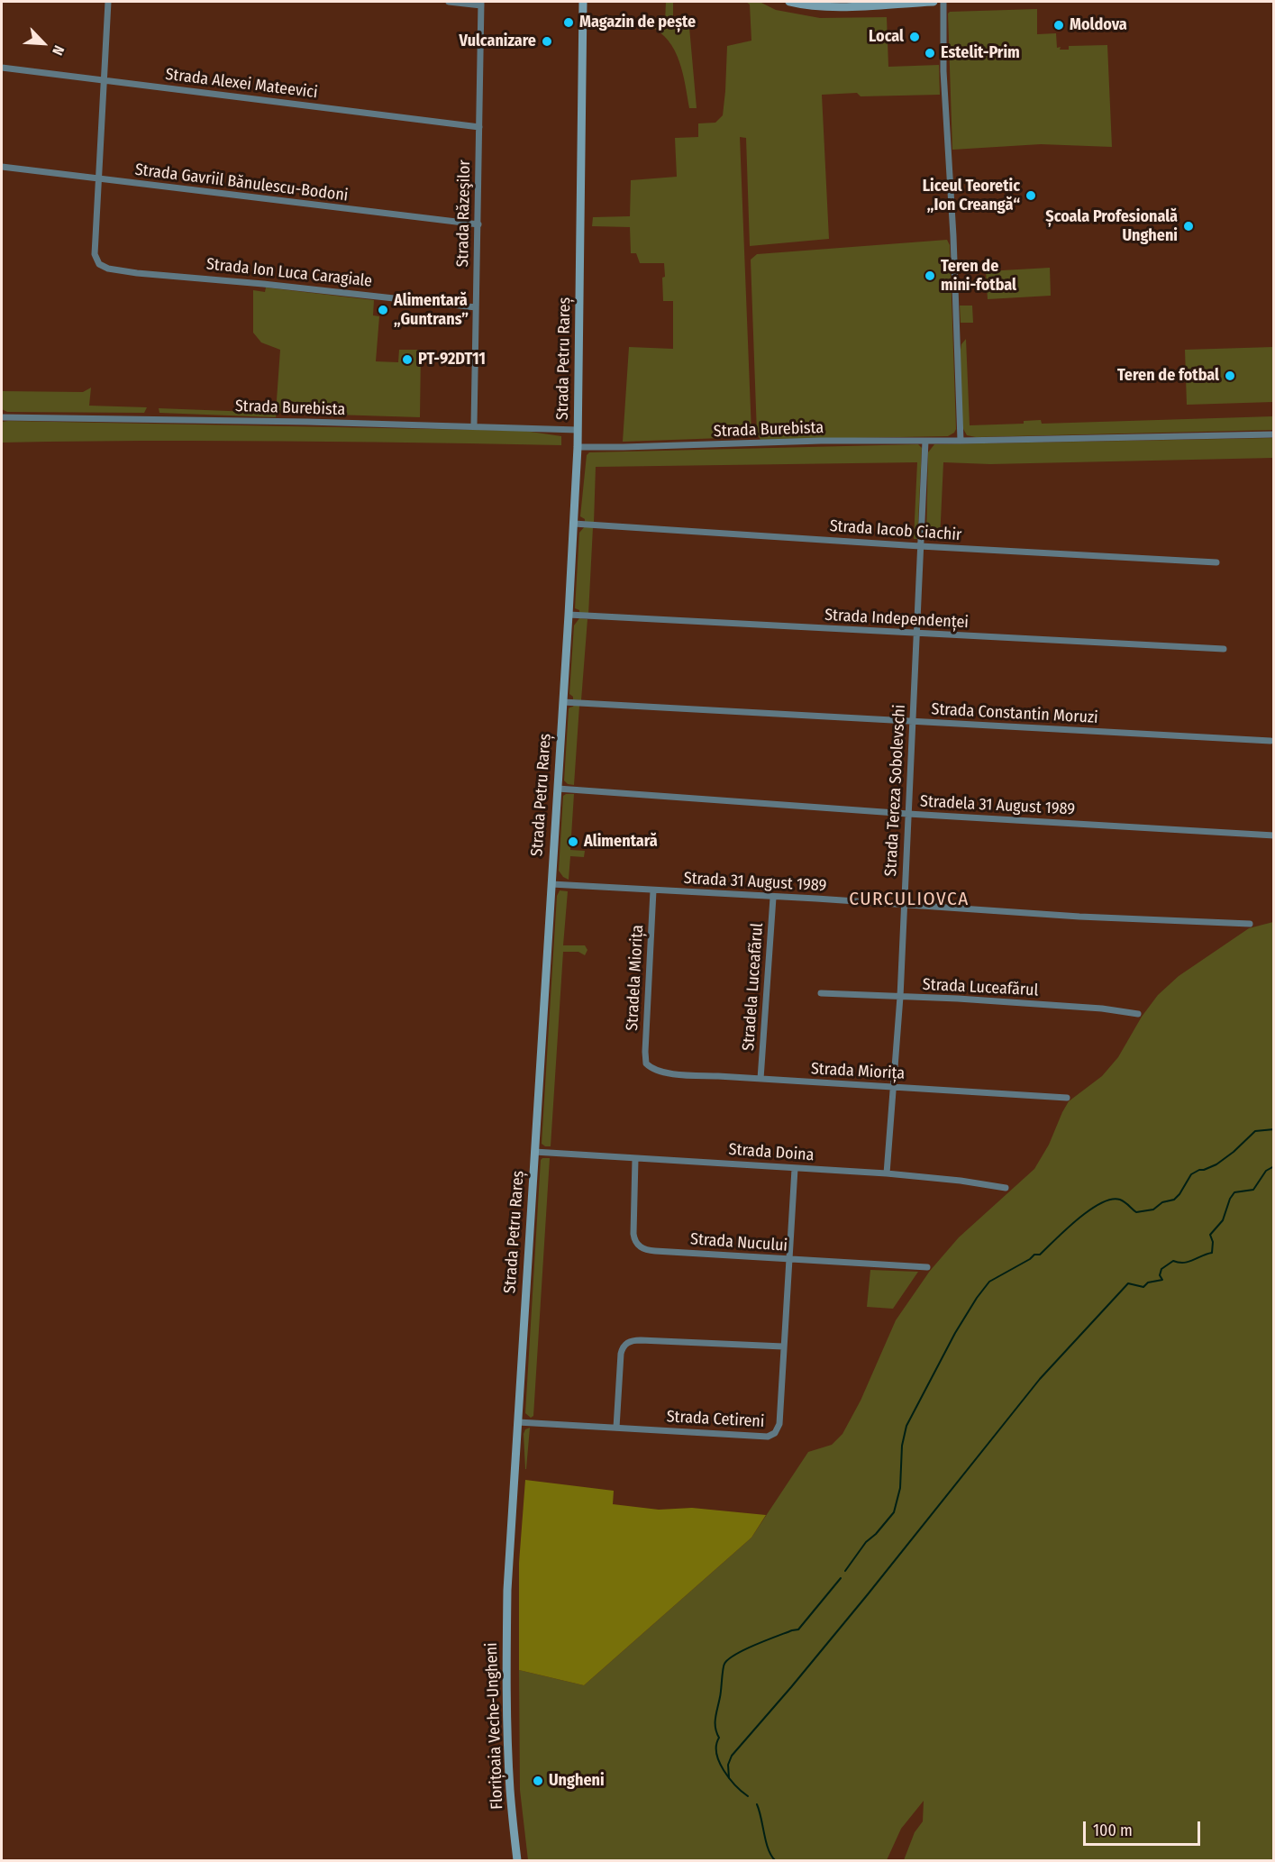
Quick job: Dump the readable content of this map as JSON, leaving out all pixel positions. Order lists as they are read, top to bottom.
{
  "streets": {
    "main road": ["Strada Petru Rareș", "Florițoaia Veche-Ungheni"],
    "street": [
      "Strada Alexei Mateevici",
      "Strada Gavriil Bănulescu-Bodoni",
      "Strada Răzeşilor",
      "Strada Ion Luca Caragiale",
      "Strada Burebista",
      "Strada Iacob Ciachir",
      "Strada Independenței",
      "Strada Constantin Moruzi",
      "Strada Tereza Sobolevschi",
      "Stradela 31 August 1989",
      "Strada 31 August 1989",
      "Stradela Miorița",
      "Stradela Luceafărul",
      "Strada Luceafărul",
      "Strada Miorița",
      "Strada Doina",
      "Strada Nucului",
      "Strada Cetireni"
    ]
  },
  "crossings": [
    ["Strada Alexei Mateevici", "Strada Răzeşilor"],
    ["Strada Gavriil Bănulescu-Bodoni", "Strada Răzeşilor"],
    ["Strada Gavriil Bănulescu-Bodoni", "Strada Ion Luca Caragiale"],
    ["Strada Răzeşilor", "Strada Ion Luca Caragiale"],
    ["Strada Răzeşilor", "Strada Burebista"],
    ["Strada Petru Rareș", "Strada Burebista"],
    ["Strada Petru Rareș", "Strada Iacob Ciachir"],
    ["Strada Petru Rareș", "Strada Independenței"],
    ["Strada Petru Rareș", "Strada Constantin Moruzi"],
    ["Strada Petru Rareș", "Stradela 31 August 1989"],
    ["Strada Petru Rareș", "Strada 31 August 1989"],
    ["Strada Petru Rareș", "Strada Doina"],
    ["Strada Petru Rareș", "Strada Cetireni"],
    ["Strada Petru Rareș", "Florițoaia Veche-Ungheni"],
    ["Strada Burebista", "Strada Tereza Sobolevschi"],
    ["Strada Iacob Ciachir", "Strada Tereza Sobolevschi"],
    ["Strada Independenței", "Strada Tereza Sobolevschi"],
    ["Strada Constantin Moruzi", "Strada Tereza Sobolevschi"],
    ["Strada Tereza Sobolevschi", "Stradela 31 August 1989"],
    ["Strada Tereza Sobolevschi", "Strada 31 August 1989"],
    ["Strada Tereza Sobolevschi", "Strada Luceafărul"],
    ["Strada Tereza Sobolevschi", "Strada Miorița"],
    ["Strada Tereza Sobolevschi", "Strada Doina"],
    ["Strada 31 August 1989", "Stradela Miorița"],
    ["Strada 31 August 1989", "Stradela Luceafărul"],
    ["Stradela Miorița", "Strada Miorița"],
    ["Stradela Luceafărul", "Strada Miorița"],
    ["Strada Doina", "Strada Nucului"],
    ["Strada Doina", "Strada Cetireni"],
    ["Strada Nucului", "Strada Cetireni"]
  ],
  "districts": ["CURCULIOVCA"],
  "places": [
    "Magazin de pește",
    "Moldova",
    "Local",
    "Vulcanizare",
    "Estelit-Prim",
    "Liceul Teoretic „Ion Creangă“",
    "Școala Profesională Ungheni",
    "Teren de mini-fotbal",
    "Alimentară „Guntrans”",
    "PT-92DT11",
    "Teren de fotbal",
    "Alimentară",
    "Ungheni"
  ],
  "scale_bar": "100 m",
  "north": "bottom right"
}
